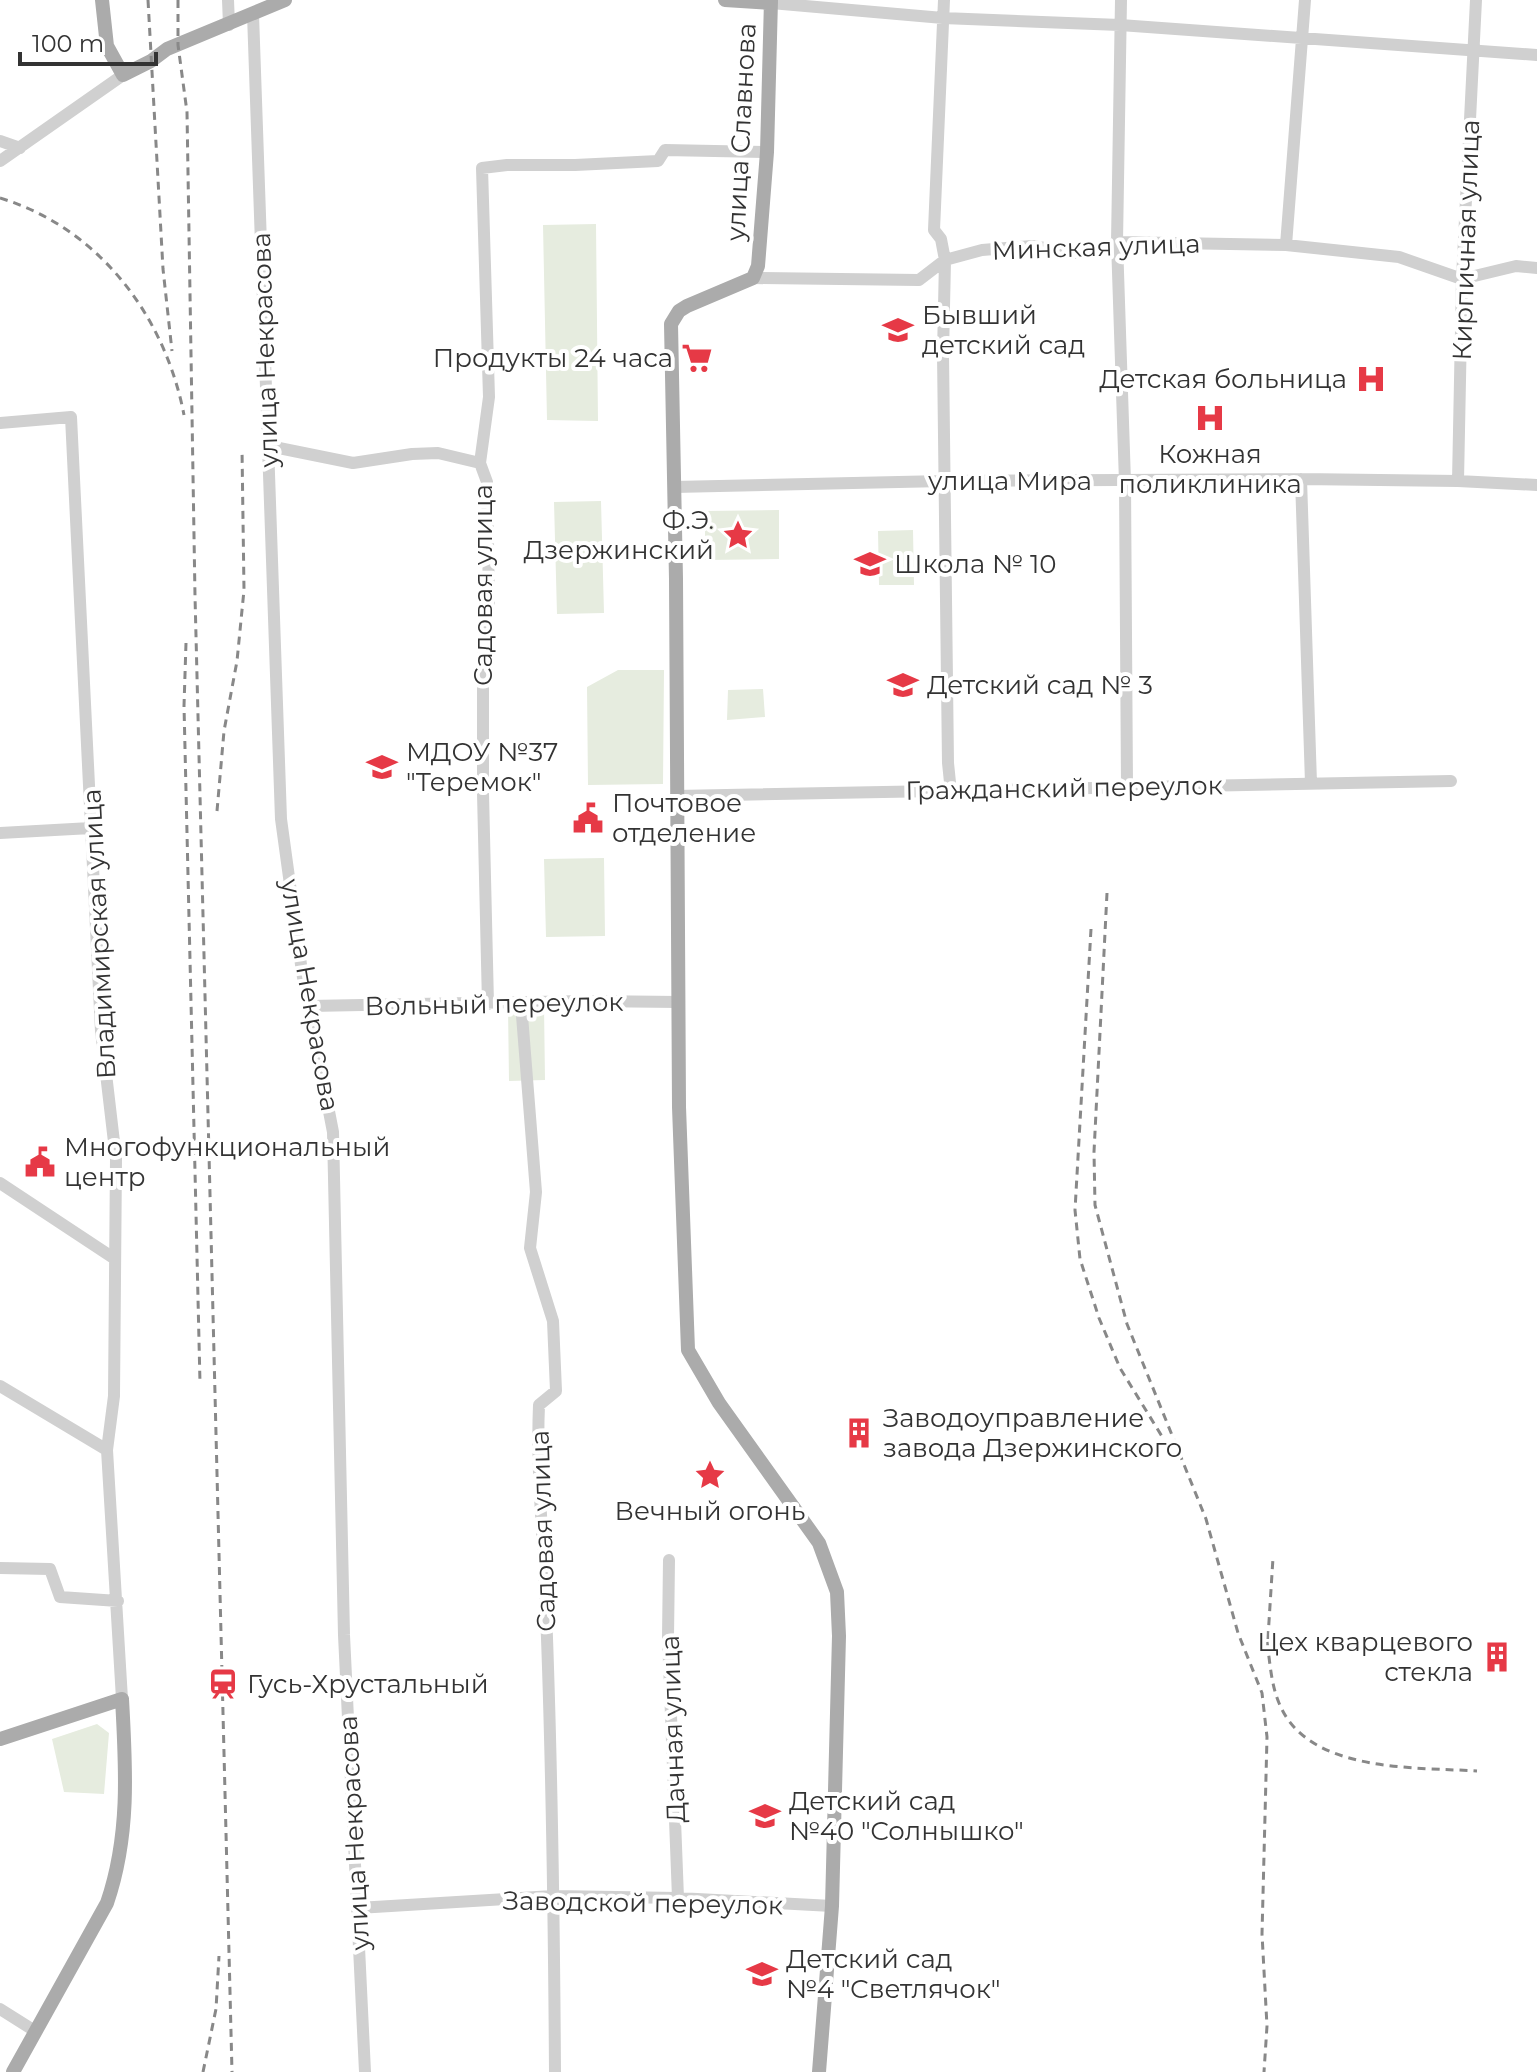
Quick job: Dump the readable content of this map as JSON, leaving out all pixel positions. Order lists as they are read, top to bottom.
{
  "streets": {
    "main road": ["улица Славнова"],
    "street": [
      "Кирпичная улица",
      "Минская улица",
      "улица Некрасова",
      "улица Мира",
      "Садовая улица",
      "Гражданский переулок",
      "Владимирская улица",
      "Вольный переулок",
      "Дачная улица",
      "Заводской переулок"
    ]
  },
  "crossings": [
    ["улица Славнова", "Минская улица"],
    ["улица Славнова", "Садовая улица"],
    ["Кирпичная улица", "Минская улица"],
    ["Кирпичная улица", "улица Мира"],
    ["улица Некрасова", "Вольный переулок"],
    ["улица Некрасова", "Заводской переулок"],
    ["Садовая улица", "Вольный переулок"],
    ["Садовая улица", "Заводской переулок"],
    ["Дачная улица", "Заводской переулок"]
  ],
  "places": {
    "school or university": [
      "Бывший детский сад",
      "Школа № 10",
      "Детский сад № 3",
      "МДОУ №37 \"Теремок\"",
      "Детский сад №40 \"Солнышко\"",
      "Детский сад №4 \"Светлячок\""
    ],
    "supermarket": ["Продукты 24 часа"],
    "hospital": ["Детская больница", "Кожная поликлиника"],
    "place": ["Ф.Э. Дзержинский", "Вечный огонь"],
    "public building": ["Почтовое отделение", "Многофункциональный центр"],
    "building": ["Заводоуправление завода Дзержинского", "Цех кварцевого стекла"],
    "station": ["Гусь-Хрустальный"]
  },
  "scale_bar": "100 m"
}
